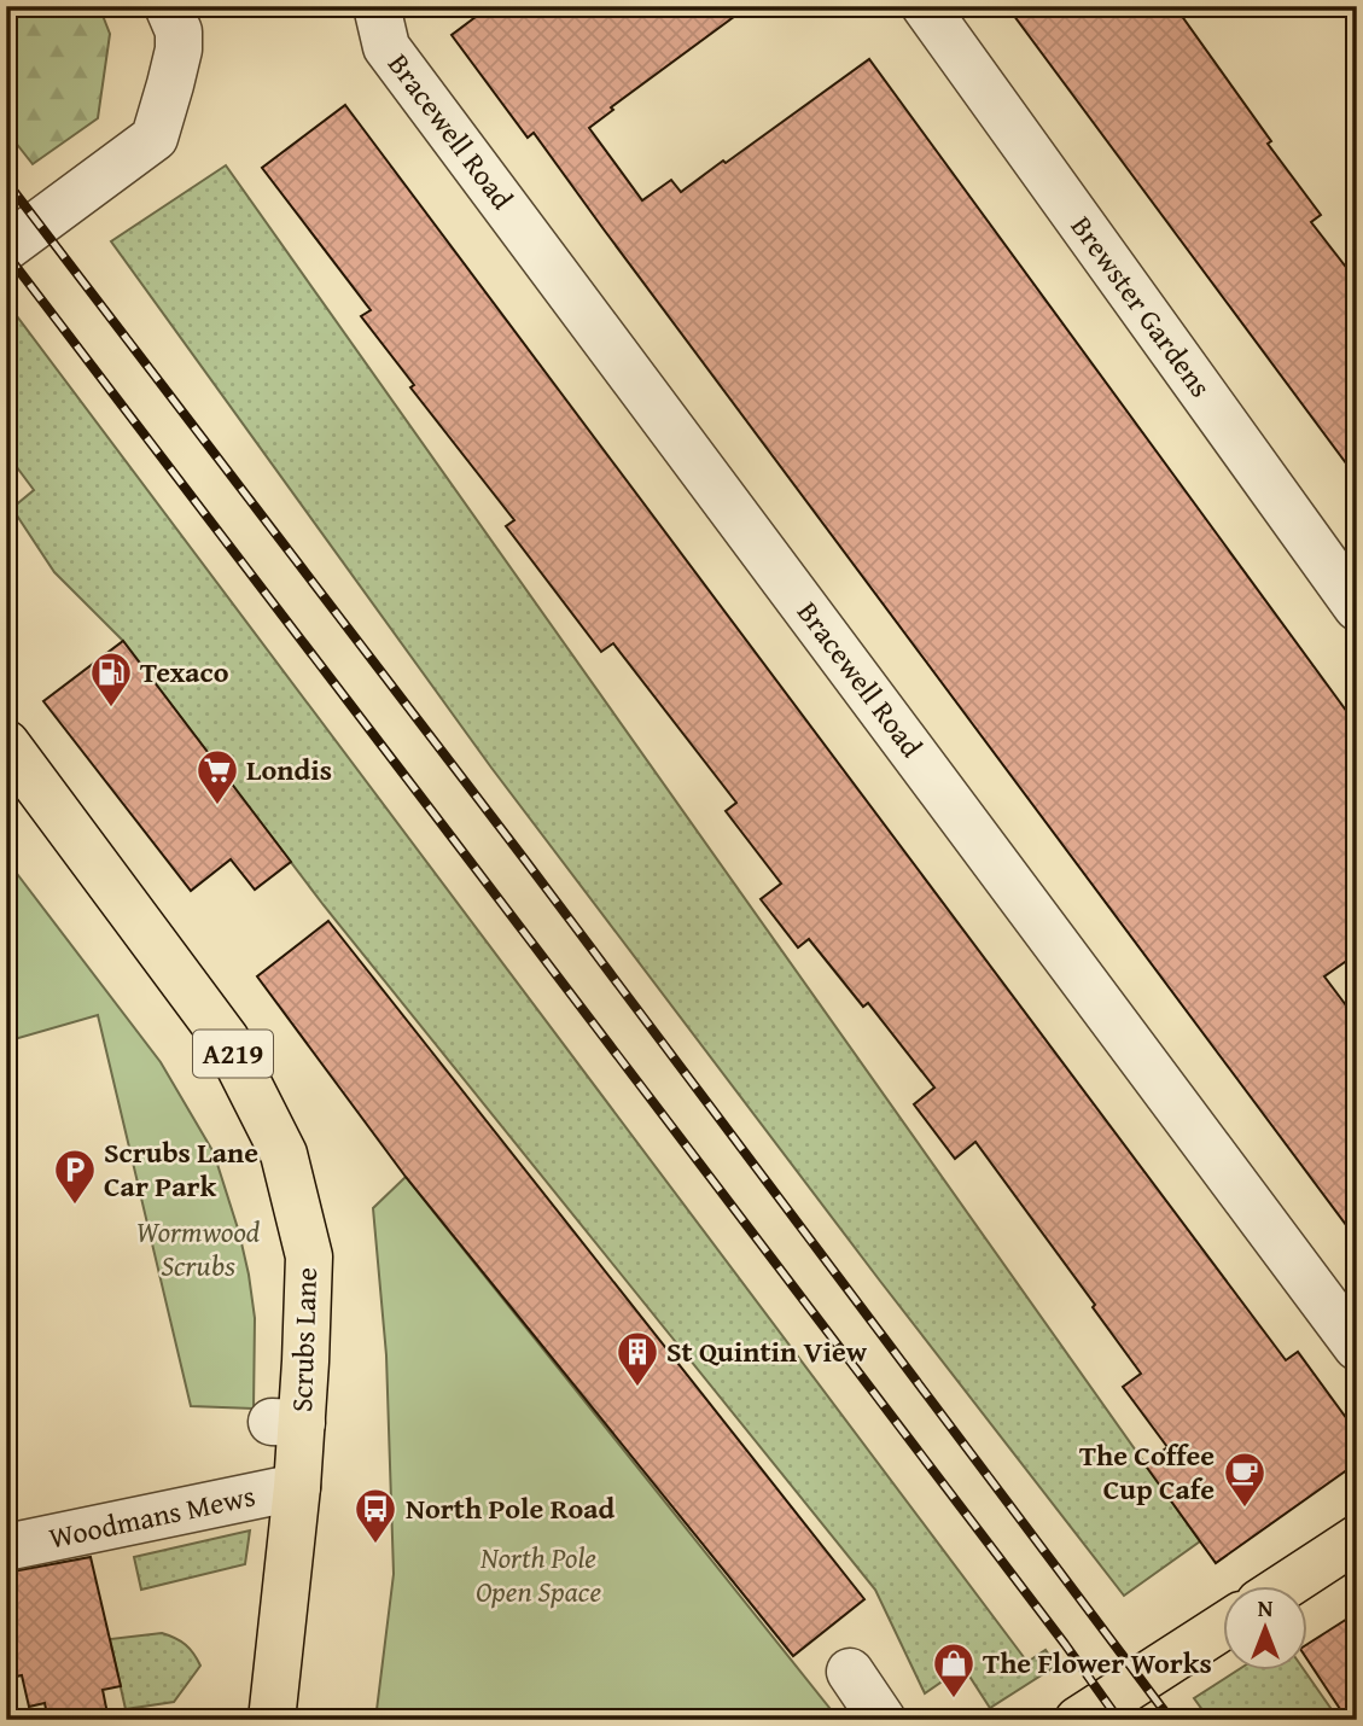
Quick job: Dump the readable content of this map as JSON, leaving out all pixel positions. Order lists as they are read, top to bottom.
{
  "streets": {
    "main road": ["A219", "Scrubs Lane"],
    "street": ["Bracewell Road", "Brewster Gardens", "Woodmans Mews"]
  },
  "crossings": [
    ["Scrubs Lane", "Woodmans Mews"]
  ],
  "parks": ["Wormwood Scrubs", "North Pole Open Space"],
  "places": {
    "fuel station": ["Texaco"],
    "supermarket": ["Londis"],
    "parking": ["Scrubs Lane Car Park"],
    "building": ["St Quintin View"],
    "cafe": ["The Coffee Cup Cafe"],
    "bus stop": ["North Pole Road"],
    "shop": ["The Flower Works"]
  },
  "north": "top"
}
